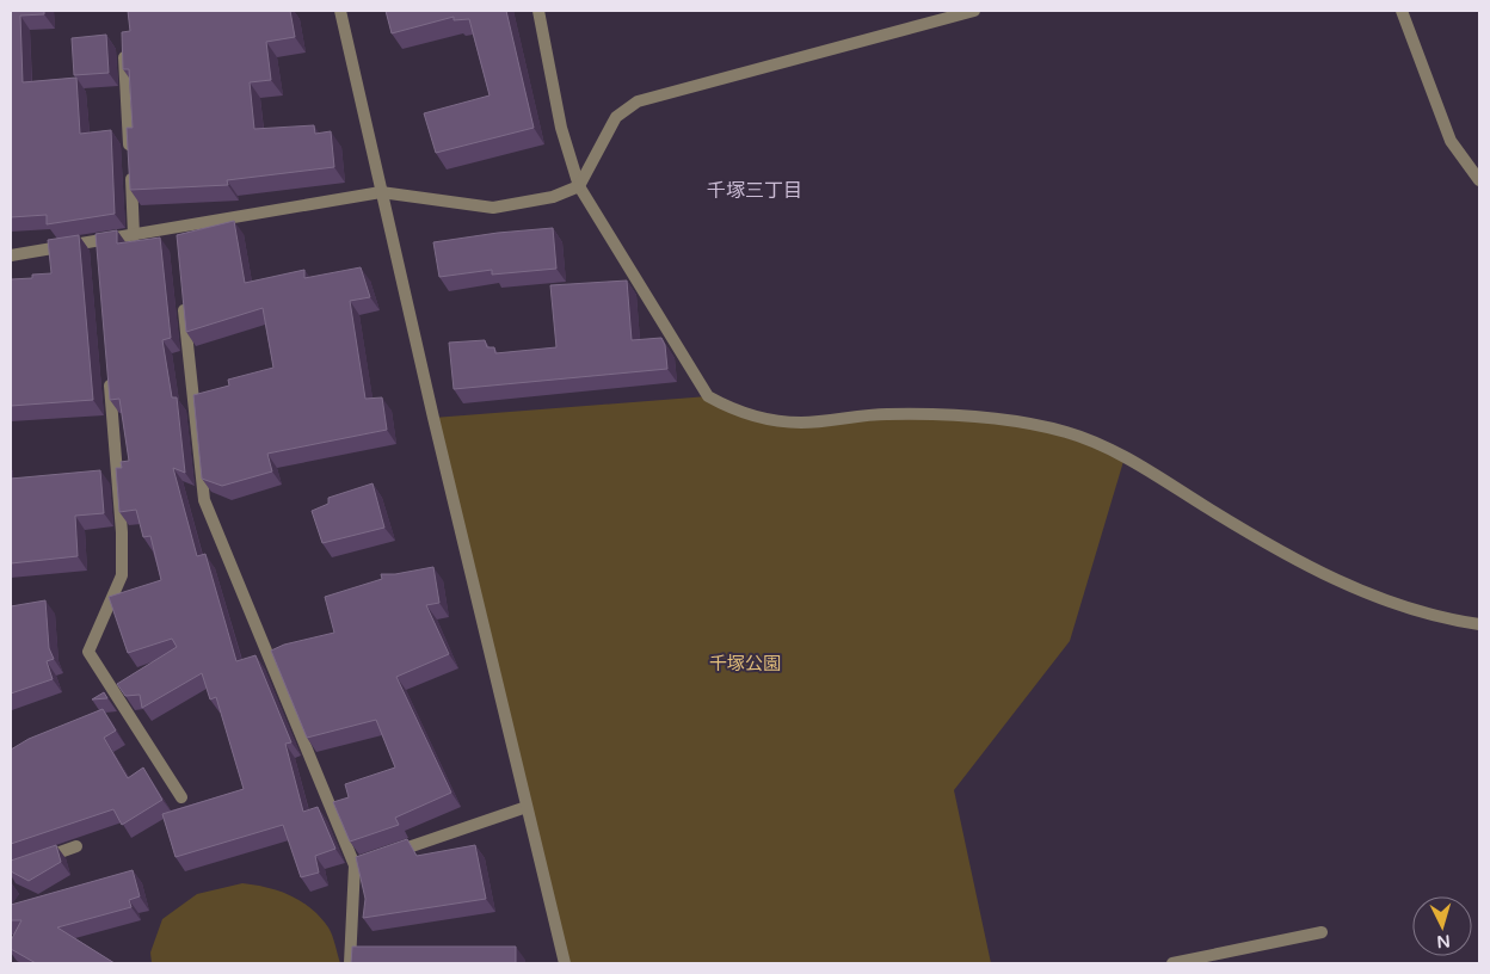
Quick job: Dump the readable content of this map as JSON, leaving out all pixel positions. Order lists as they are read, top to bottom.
{
  "districts": ["千塚三丁目"],
  "parks": ["千塚公園"],
  "north": "bottom"
}
